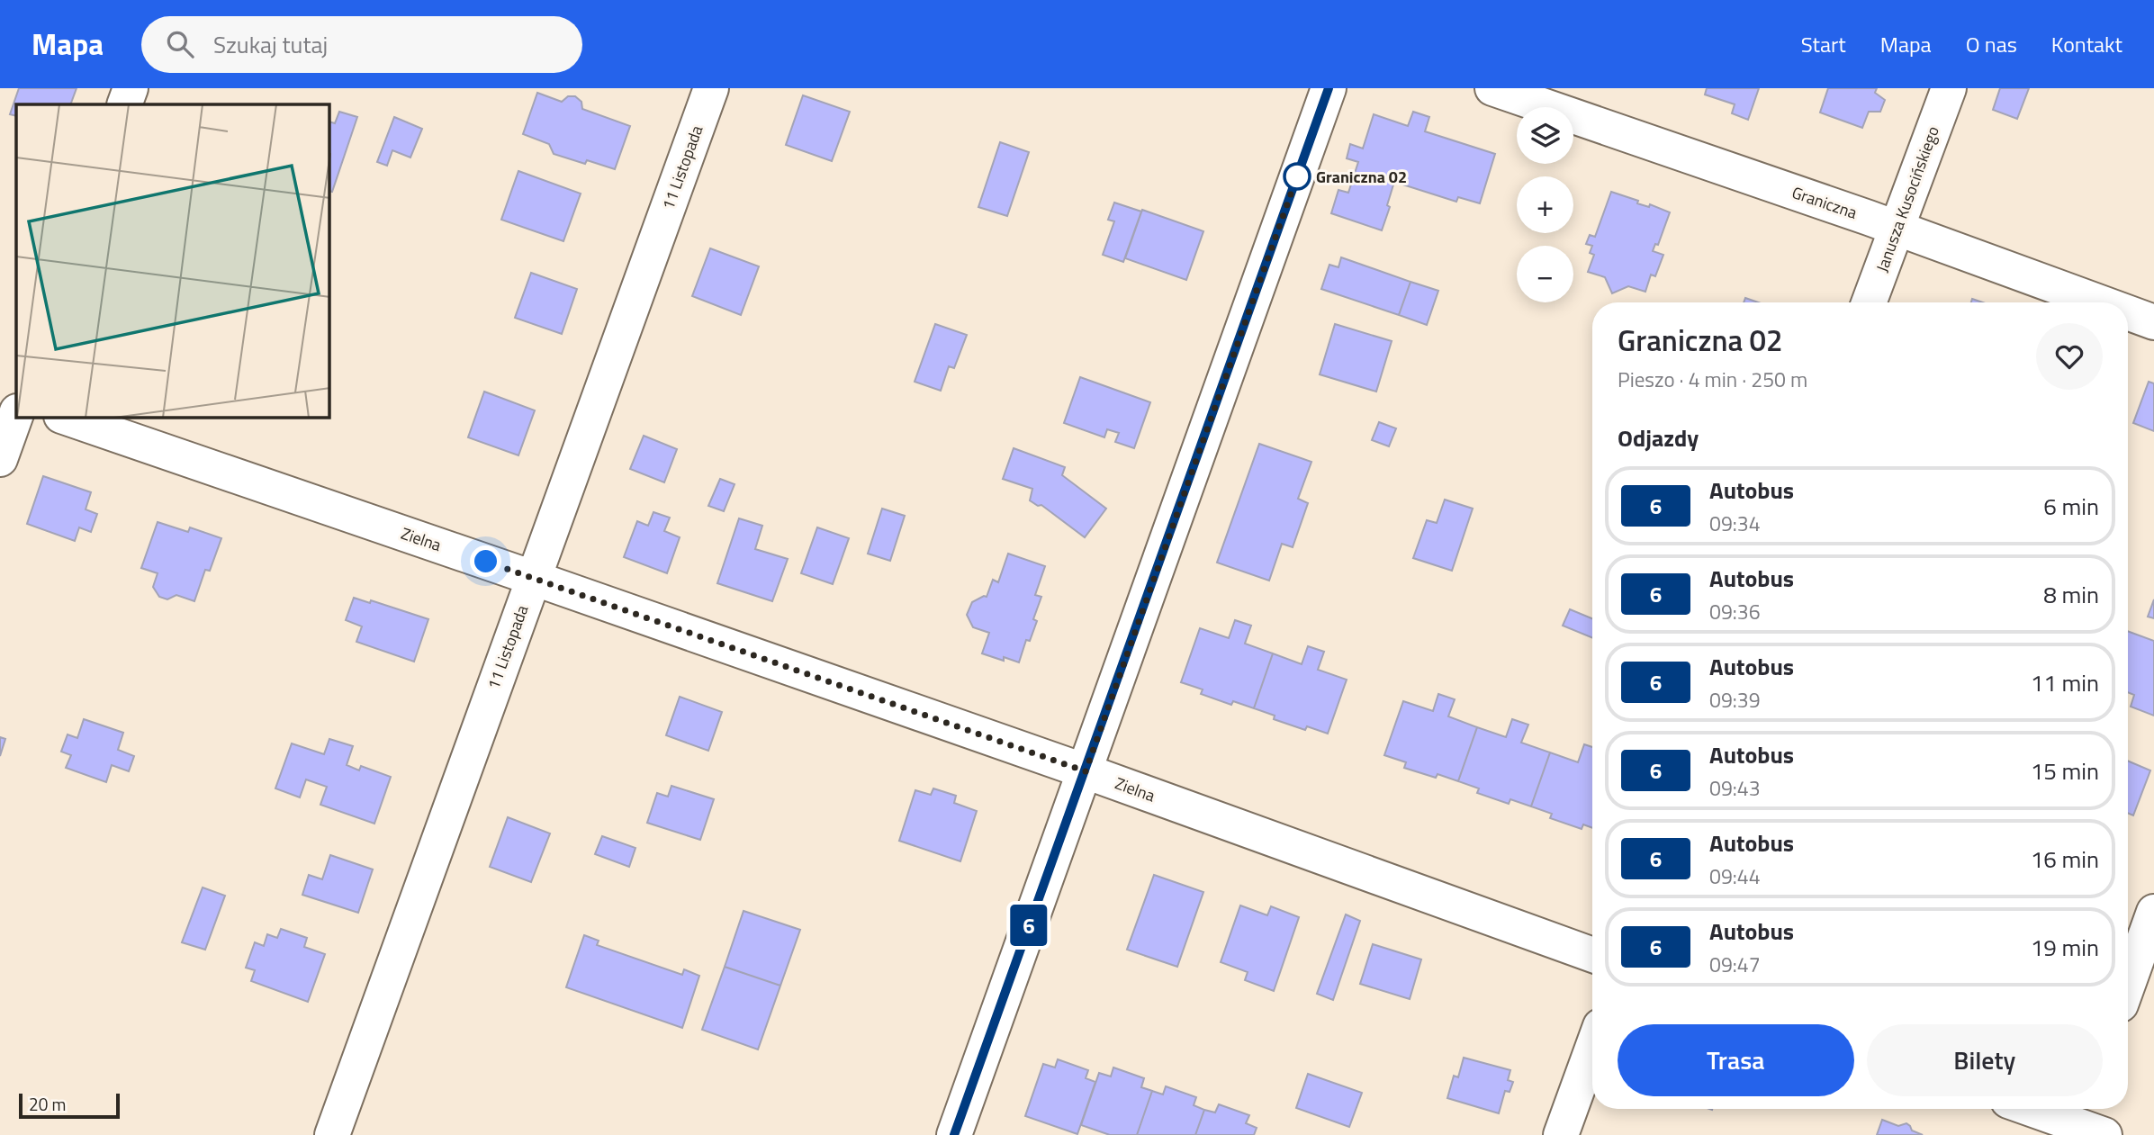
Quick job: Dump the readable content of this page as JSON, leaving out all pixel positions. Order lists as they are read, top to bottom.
{
  "streets": {
    "street": [
      "11 Listopada",
      "Janusza Kusocińskiego",
      "Graniczna",
      "Zielna"
    ]
  },
  "crossings": [
    ["11 Listopada", "Zielna"],
    ["Janusza Kusocińskiego", "Graniczna"]
  ],
  "places": ["Graniczna 02"],
  "lines": ["bus line 6"],
  "scale_bar": "20 m",
  "page": {
    "header": "Mapa",
    "search": "Szukaj tutaj",
    "nav": [
      "Start",
      "Mapa",
      "O nas",
      "Kontakt"
    ],
    "on_map": "6",
    "map_buttons": ["+", "−"],
    "heading": [
      ["Graniczna 02", "Pieszo · 4 min · 250 m"],
      "Odjazdy"
    ],
    "list": [
      {
        "mark": "6",
        "name": "Autobus",
        "note": "09:34",
        "value": "6 min"
      },
      {
        "mark": "6",
        "name": "Autobus",
        "note": "09:36",
        "value": "8 min"
      },
      {
        "mark": "6",
        "name": "Autobus",
        "note": "09:39",
        "value": "11 min"
      },
      {
        "mark": "6",
        "name": "Autobus",
        "note": "09:43",
        "value": "15 min"
      },
      {
        "mark": "6",
        "name": "Autobus",
        "note": "09:44",
        "value": "16 min"
      },
      {
        "mark": "6",
        "name": "Autobus",
        "note": "09:47",
        "value": "19 min"
      }
    ],
    "buttons": ["Trasa", "Bilety"],
    "scale": "20 m"
  }
}
